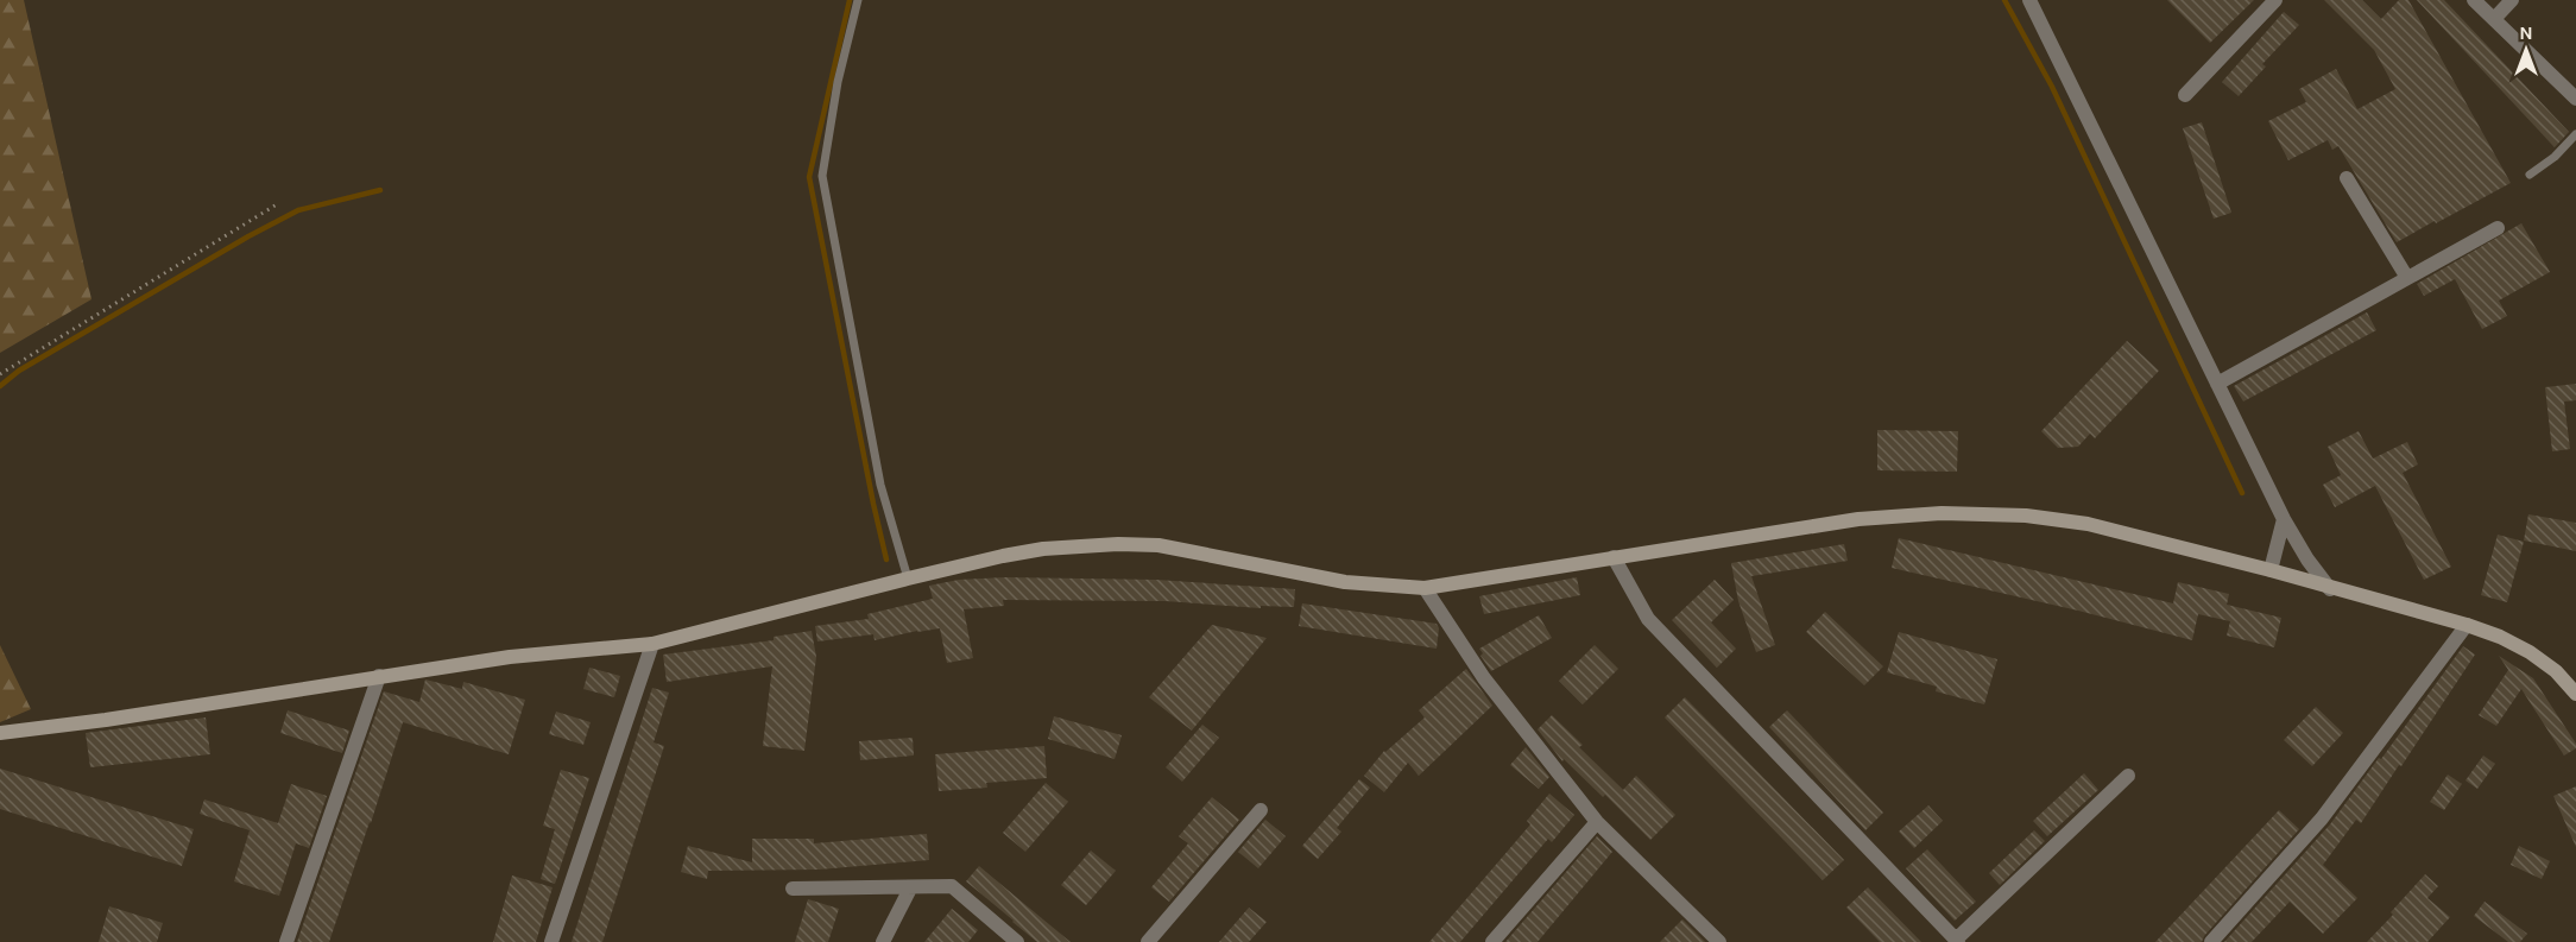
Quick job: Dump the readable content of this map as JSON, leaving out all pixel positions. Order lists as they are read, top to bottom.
{
  "north": "top"
}
